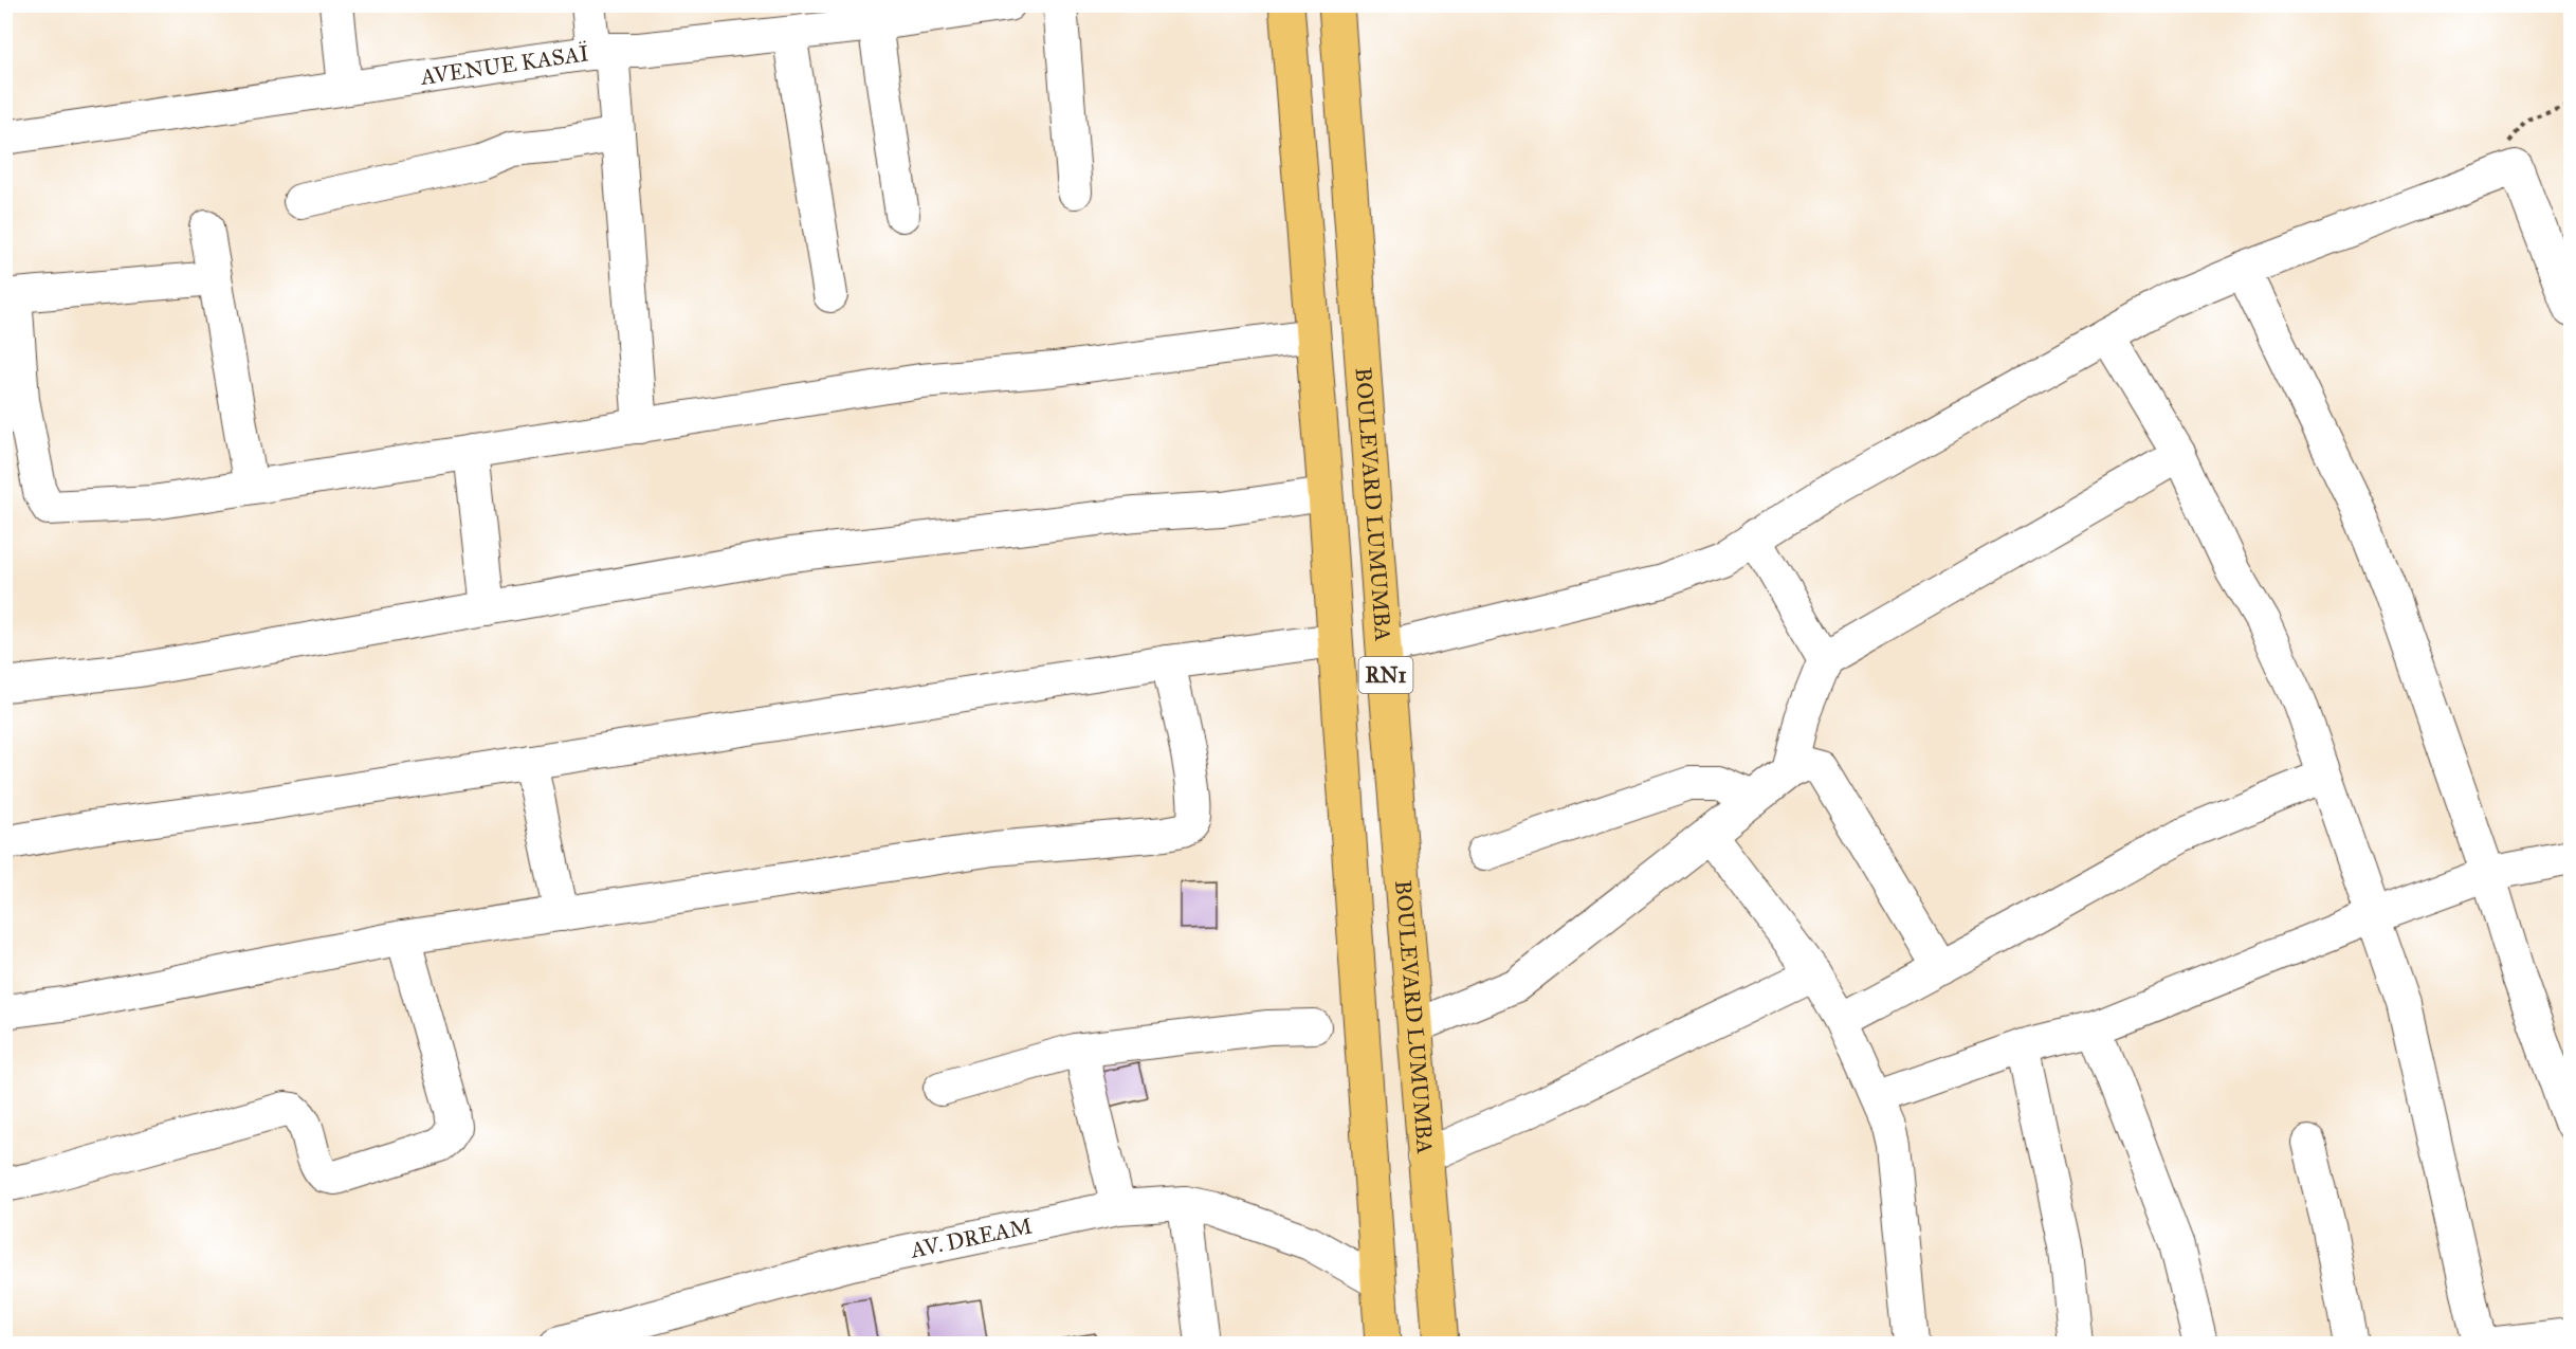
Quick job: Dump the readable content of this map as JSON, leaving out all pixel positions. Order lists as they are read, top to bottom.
{
  "streets": {
    "highway": ["BOULEVARD LUMUMBA", "RN1"],
    "street": ["AVENUE KASAÏ", "AV. DREAM"]
  },
  "crossings": [
    ["RN1", "AV. DREAM"]
  ]
}
